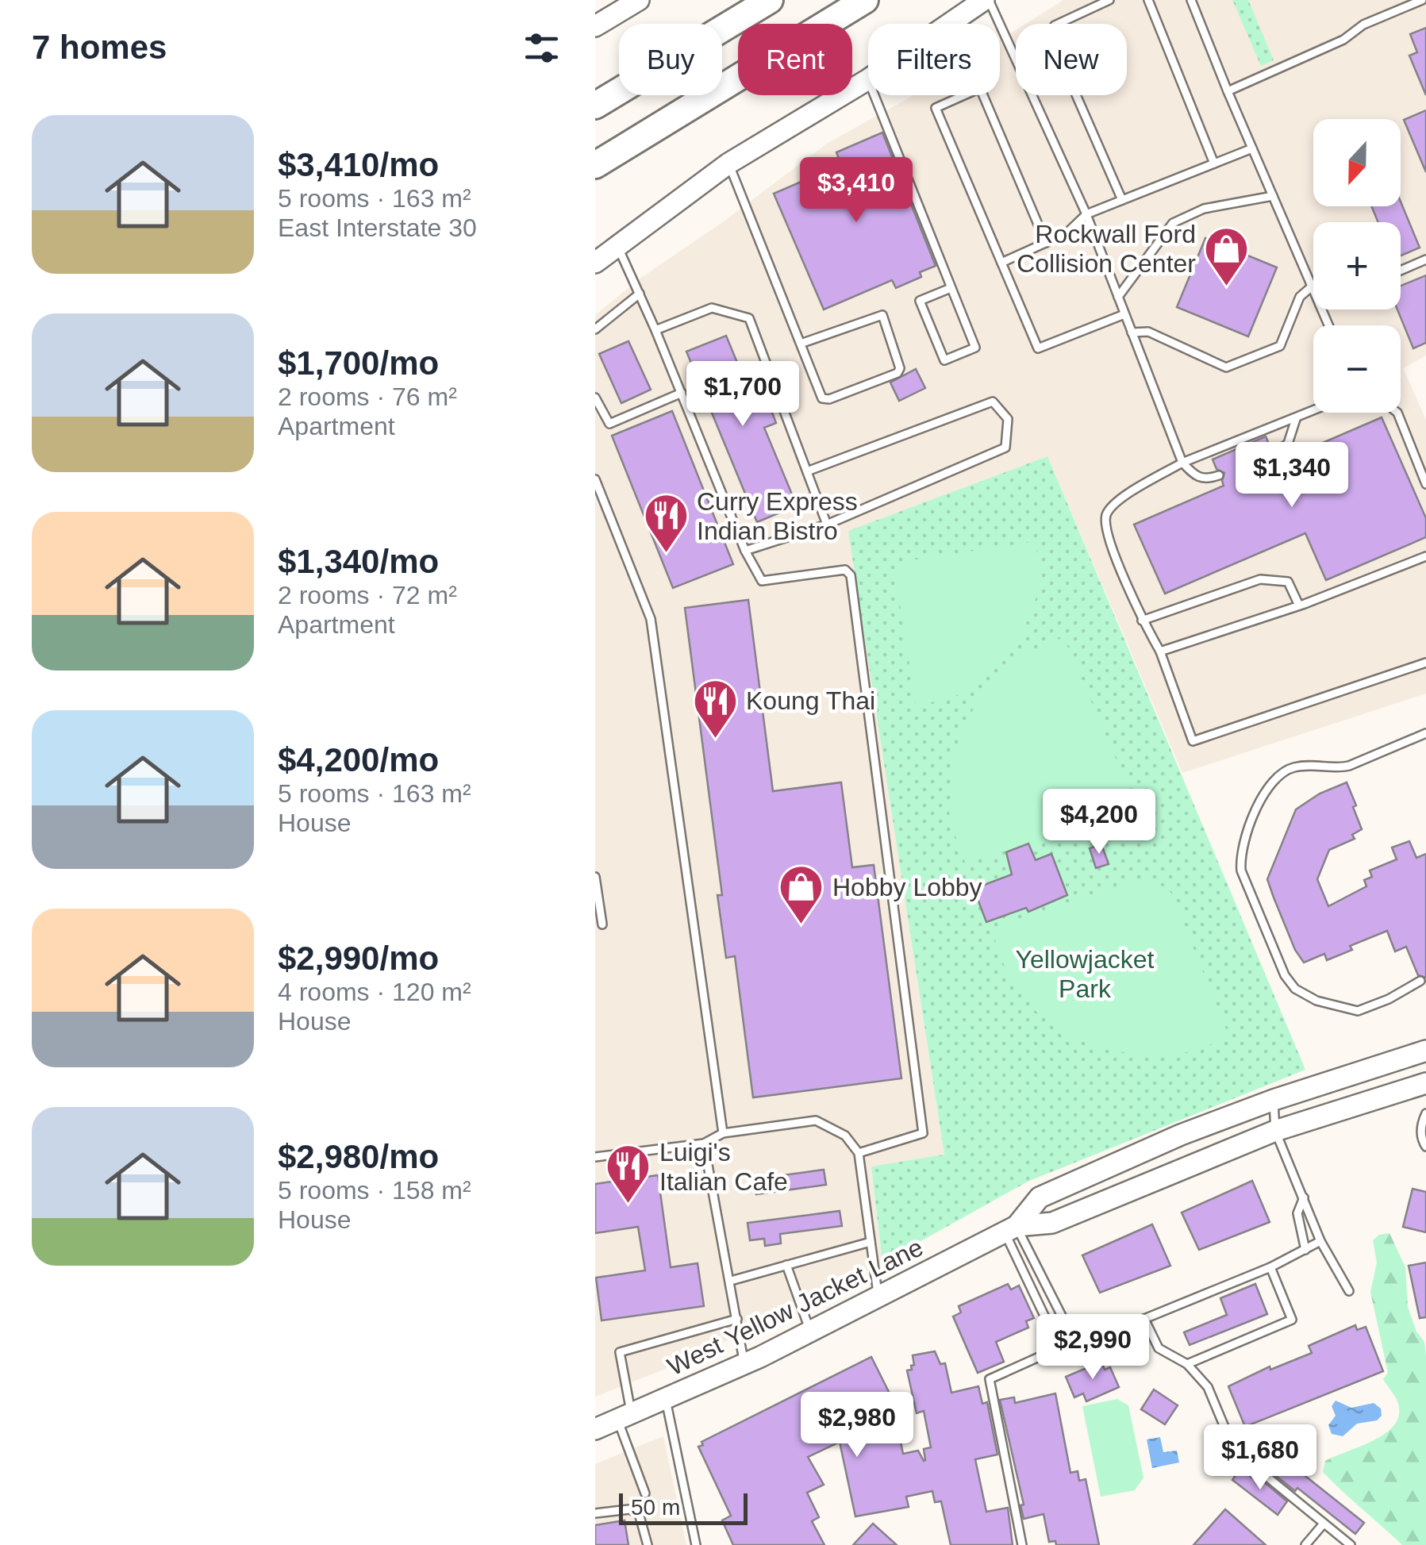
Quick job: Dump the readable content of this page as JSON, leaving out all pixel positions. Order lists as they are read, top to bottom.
{
  "streets": {
    "street": ["West Yellow Jacket Lane"]
  },
  "parks": ["Yellowjacket Park"],
  "places": {
    "shop": ["Rockwall Ford Collision Center", "Hobby Lobby"],
    "restaurant": ["Curry Express Indian Bistro", "Koung Thai", "Luigi's Italian Cafe"]
  },
  "scale_bar": "50 m",
  "north": "bottom",
  "page": {
    "heading": "7 homes",
    "chip": [
      "Buy",
      "Rent",
      "Filters",
      "New"
    ],
    "list": [
      {
        "name": "$3,410/mo",
        "note": "5 rooms · 163 m² · East Interstate 30"
      },
      {
        "name": "$1,700/mo",
        "note": "2 rooms · 76 m² · Apartment"
      },
      {
        "name": "$1,340/mo",
        "note": "2 rooms · 72 m² · Apartment"
      },
      {
        "name": "$4,200/mo",
        "note": "5 rooms · 163 m² · House"
      },
      {
        "name": "$2,990/mo",
        "note": "4 rooms · 120 m² · House"
      },
      {
        "name": "$2,980/mo",
        "note": "5 rooms · 158 m² · House"
      }
    ],
    "map_buttons": ["+", "−"],
    "price": [
      "$3,410",
      "$1,700",
      "$1,340",
      "$4,200",
      "$2,990",
      "$2,980",
      "$1,680"
    ],
    "scale": "50 m"
  }
}
